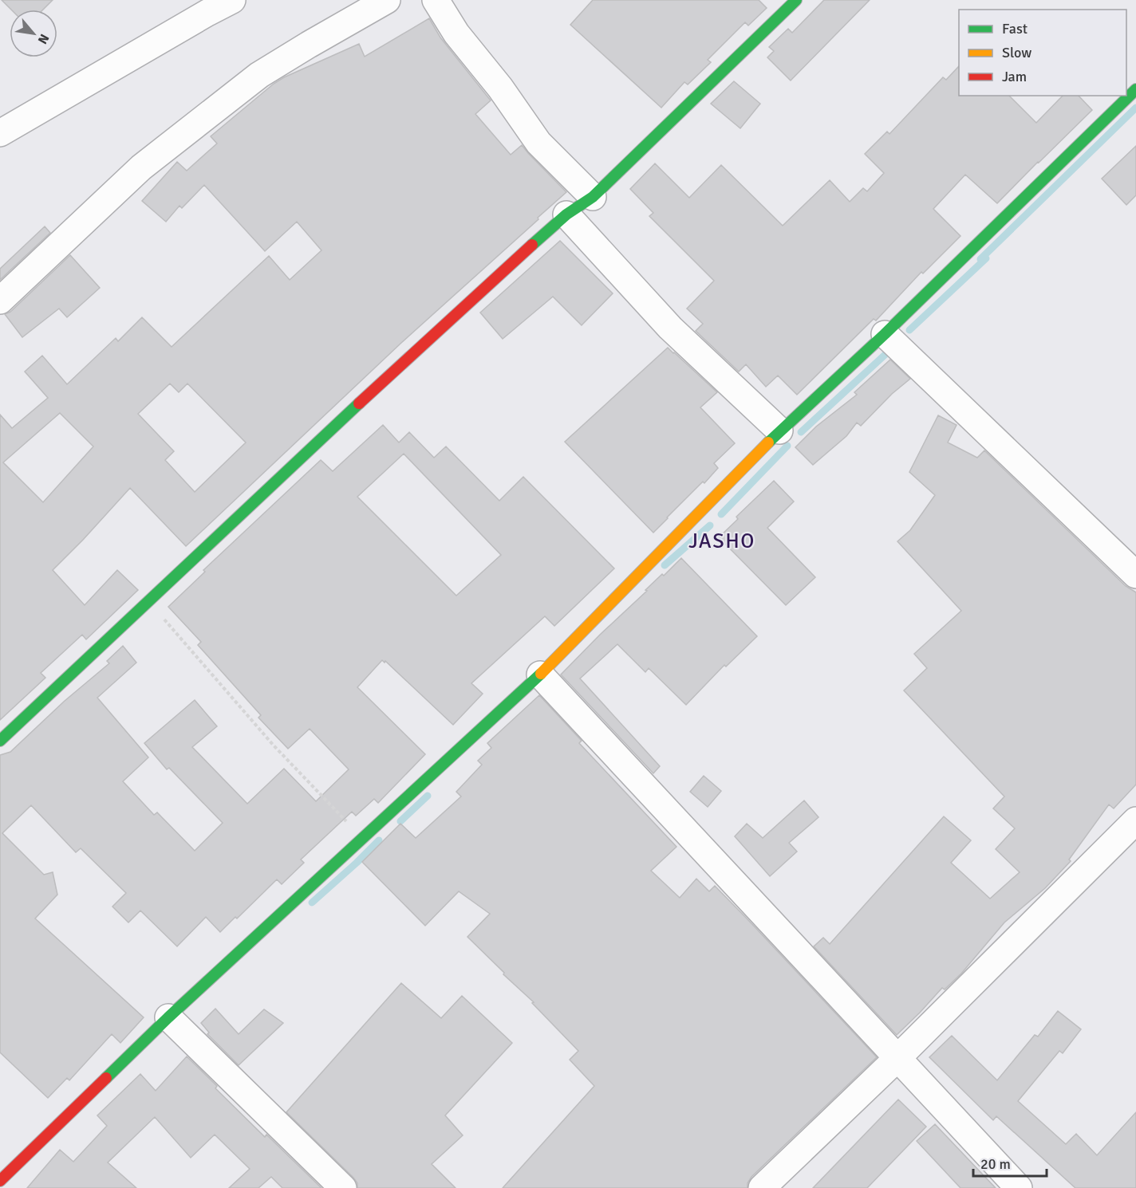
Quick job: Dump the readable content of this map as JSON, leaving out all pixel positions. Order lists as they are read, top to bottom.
{
  "districts": ["JASHO"],
  "legend": ["Fast", "Slow", "Jam"],
  "scale_bar": "20 m",
  "north": "bottom right"
}
